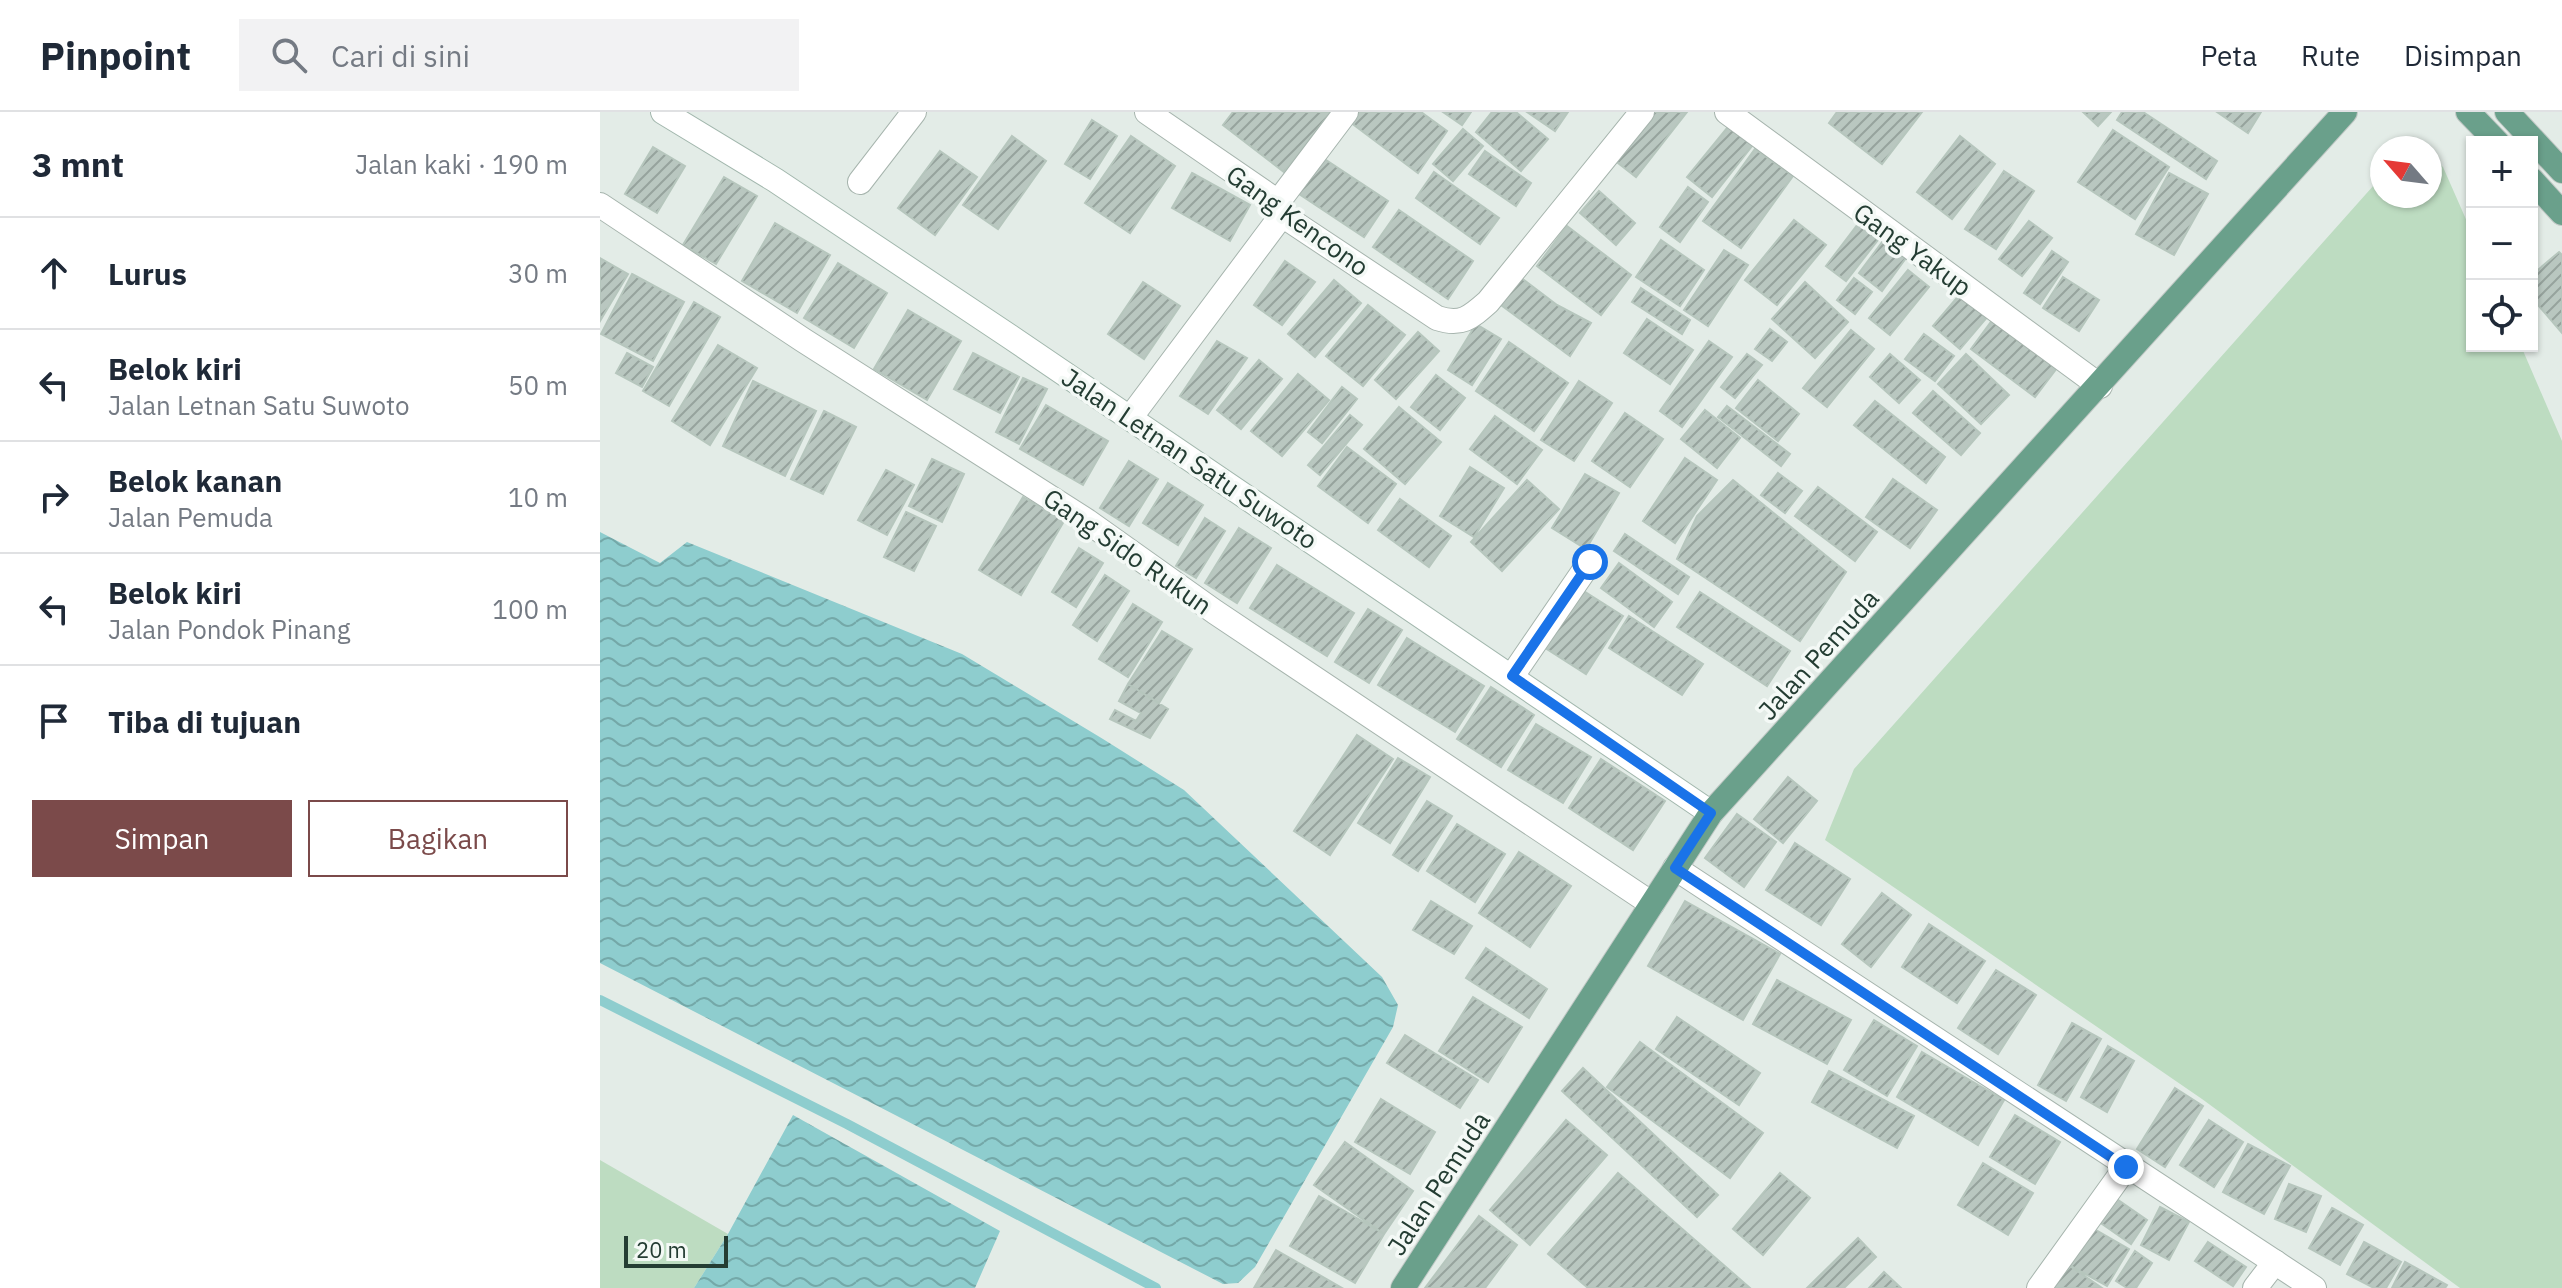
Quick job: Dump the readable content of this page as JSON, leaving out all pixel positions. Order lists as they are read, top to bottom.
{
  "streets": {
    "main road": ["Jalan Pemuda"],
    "street": [
      "Gang Kencono",
      "Gang Yakup",
      "Jalan Letnan Satu Suwoto",
      "Gang Sido Rukun"
    ]
  },
  "crossings": [
    ["Gang Yakup", "Jalan Pemuda"],
    ["Jalan Letnan Satu Suwoto", "Jalan Pemuda"],
    ["Gang Sido Rukun", "Jalan Pemuda"]
  ],
  "scale_bar": "20 m",
  "north": "top left",
  "page": {
    "header": "Pinpoint",
    "search": "Cari di sini",
    "nav": ["Peta", "Rute", "Disimpan"],
    "heading": ["3 mnt", "Jalan kaki · 190 m"],
    "map_buttons": ["+", "−"],
    "list": [
      ["Lurus", "30 m"],
      ["Belok kiri", "Jalan Letnan Satu Suwoto", "50 m"],
      ["Belok kanan", "Jalan Pemuda", "10 m"],
      ["Belok kiri", "Jalan Pondok Pinang", "100 m"],
      "Tiba di tujuan"
    ],
    "buttons": ["Simpan", "Bagikan"],
    "scale": "20 m"
  }
}
